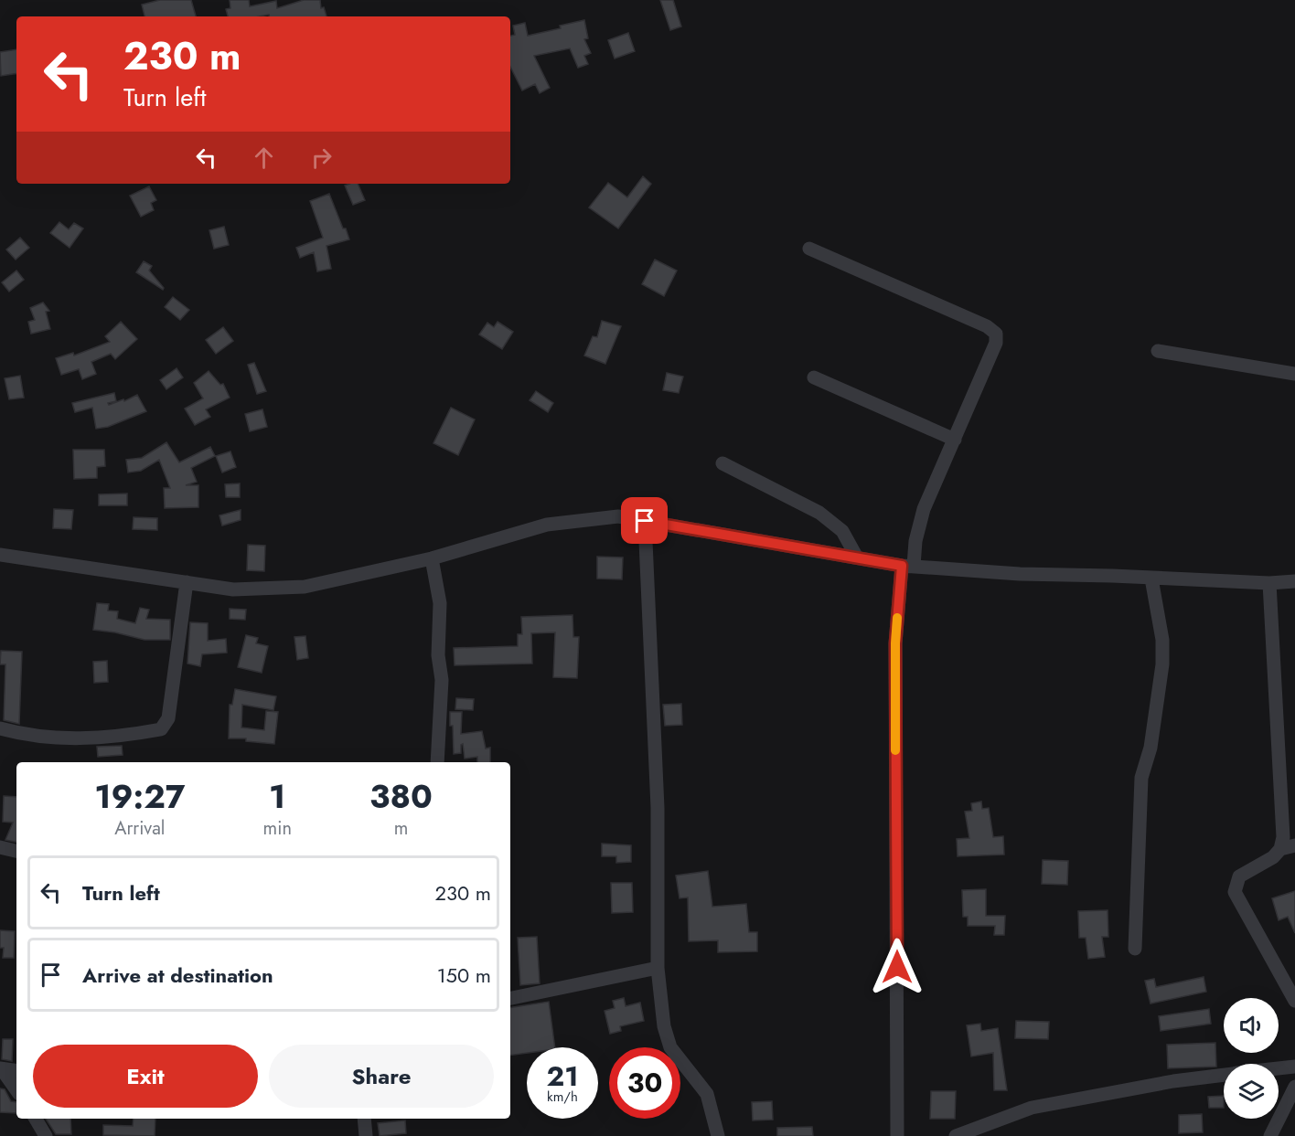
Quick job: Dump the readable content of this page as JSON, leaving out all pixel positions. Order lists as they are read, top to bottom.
{
  "page": {
    "turn": ["230 m", "Turn left"],
    "eta": [
      "19:27",
      "Arrival",
      "1",
      "min",
      "380",
      "m"
    ],
    "list": [
      {
        "name": "Turn left",
        "value": "230 m"
      },
      {
        "name": "Arrive at destination",
        "value": "150 m"
      }
    ],
    "buttons": ["Exit", "Share"],
    "speed": "21 km/h",
    "limit": "30"
  }
}
